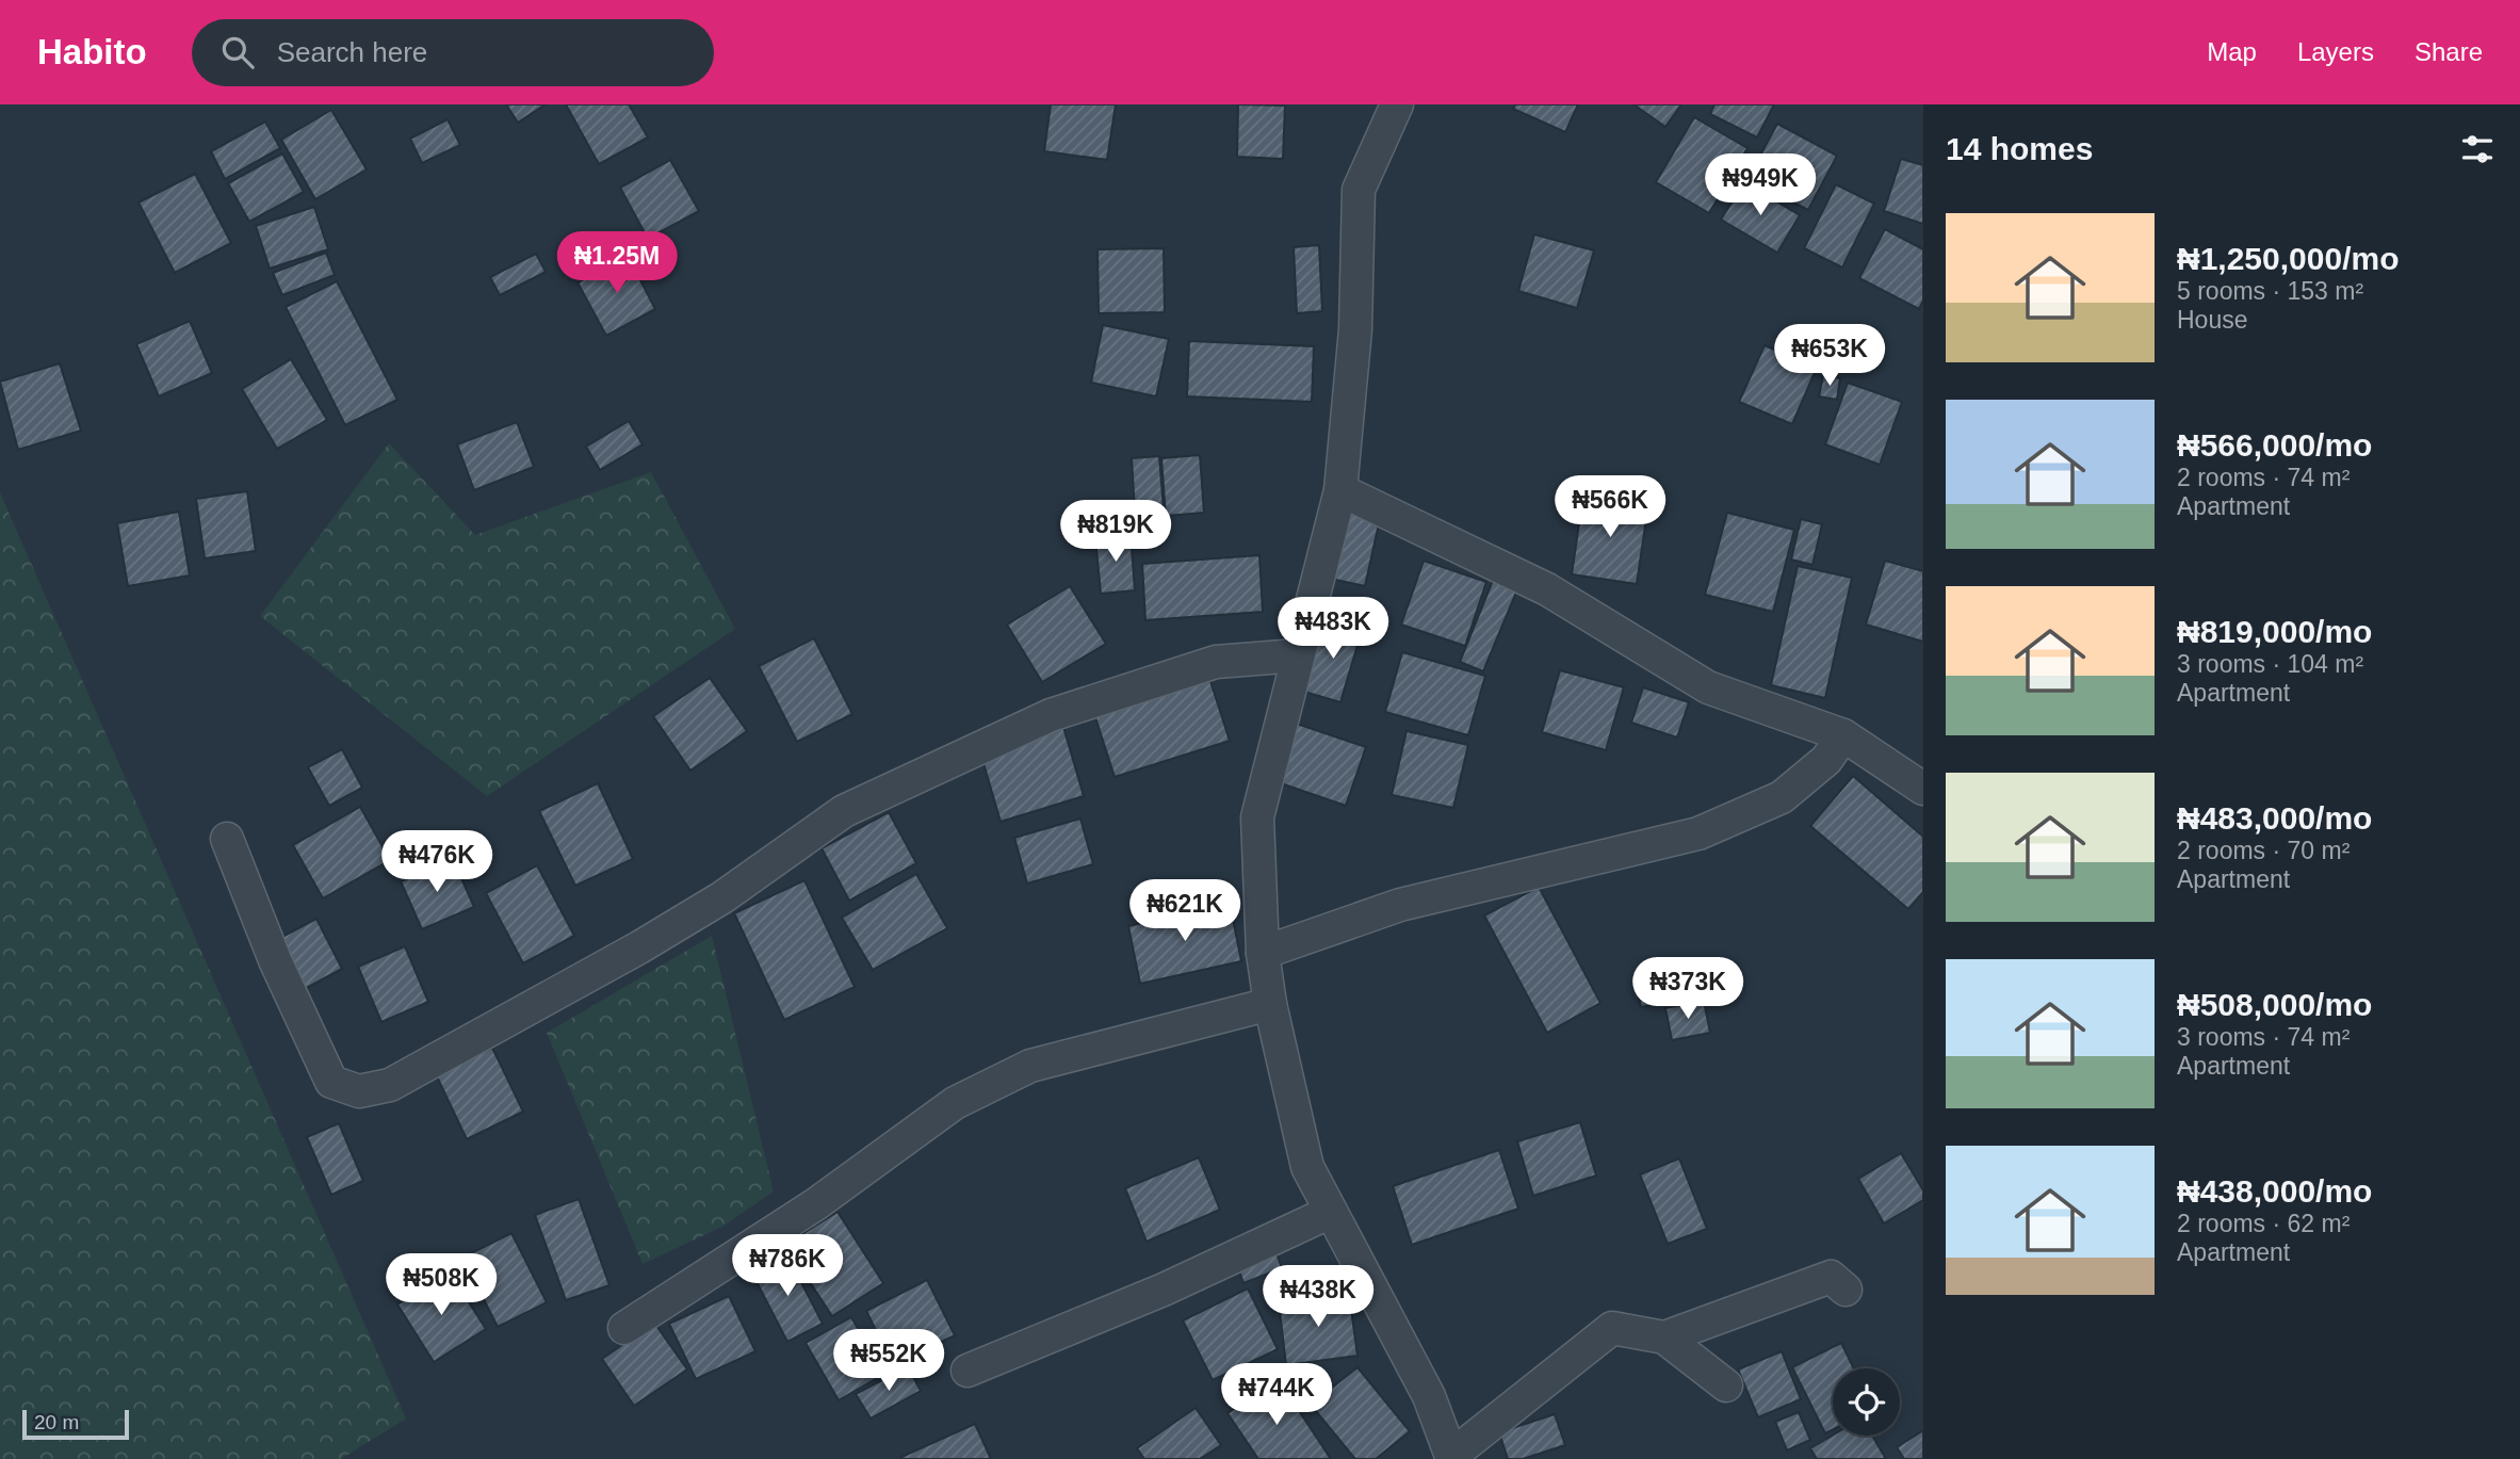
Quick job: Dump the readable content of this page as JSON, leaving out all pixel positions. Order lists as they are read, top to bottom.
{
  "scale_bar": "20 m",
  "page": {
    "header": "Habito",
    "search": "Search here",
    "nav": ["Map", "Layers", "Share"],
    "heading": "14 homes",
    "price": [
      "₦949K",
      "₦1.25M",
      "₦653K",
      "₦566K",
      "₦819K",
      "₦483K",
      "₦476K",
      "₦621K",
      "₦373K",
      "₦786K",
      "₦508K",
      "₦438K",
      "₦552K",
      "₦744K"
    ],
    "list": [
      {
        "name": "₦1,250,000/mo",
        "note": "5 rooms · 153 m² · House"
      },
      {
        "name": "₦566,000/mo",
        "note": "2 rooms · 74 m² · Apartment"
      },
      {
        "name": "₦819,000/mo",
        "note": "3 rooms · 104 m² · Apartment"
      },
      {
        "name": "₦483,000/mo",
        "note": "2 rooms · 70 m² · Apartment"
      },
      {
        "name": "₦508,000/mo",
        "note": "3 rooms · 74 m² · Apartment"
      },
      {
        "name": "₦438,000/mo",
        "note": "2 rooms · 62 m² · Apartment"
      }
    ],
    "scale": "20 m"
  }
}
